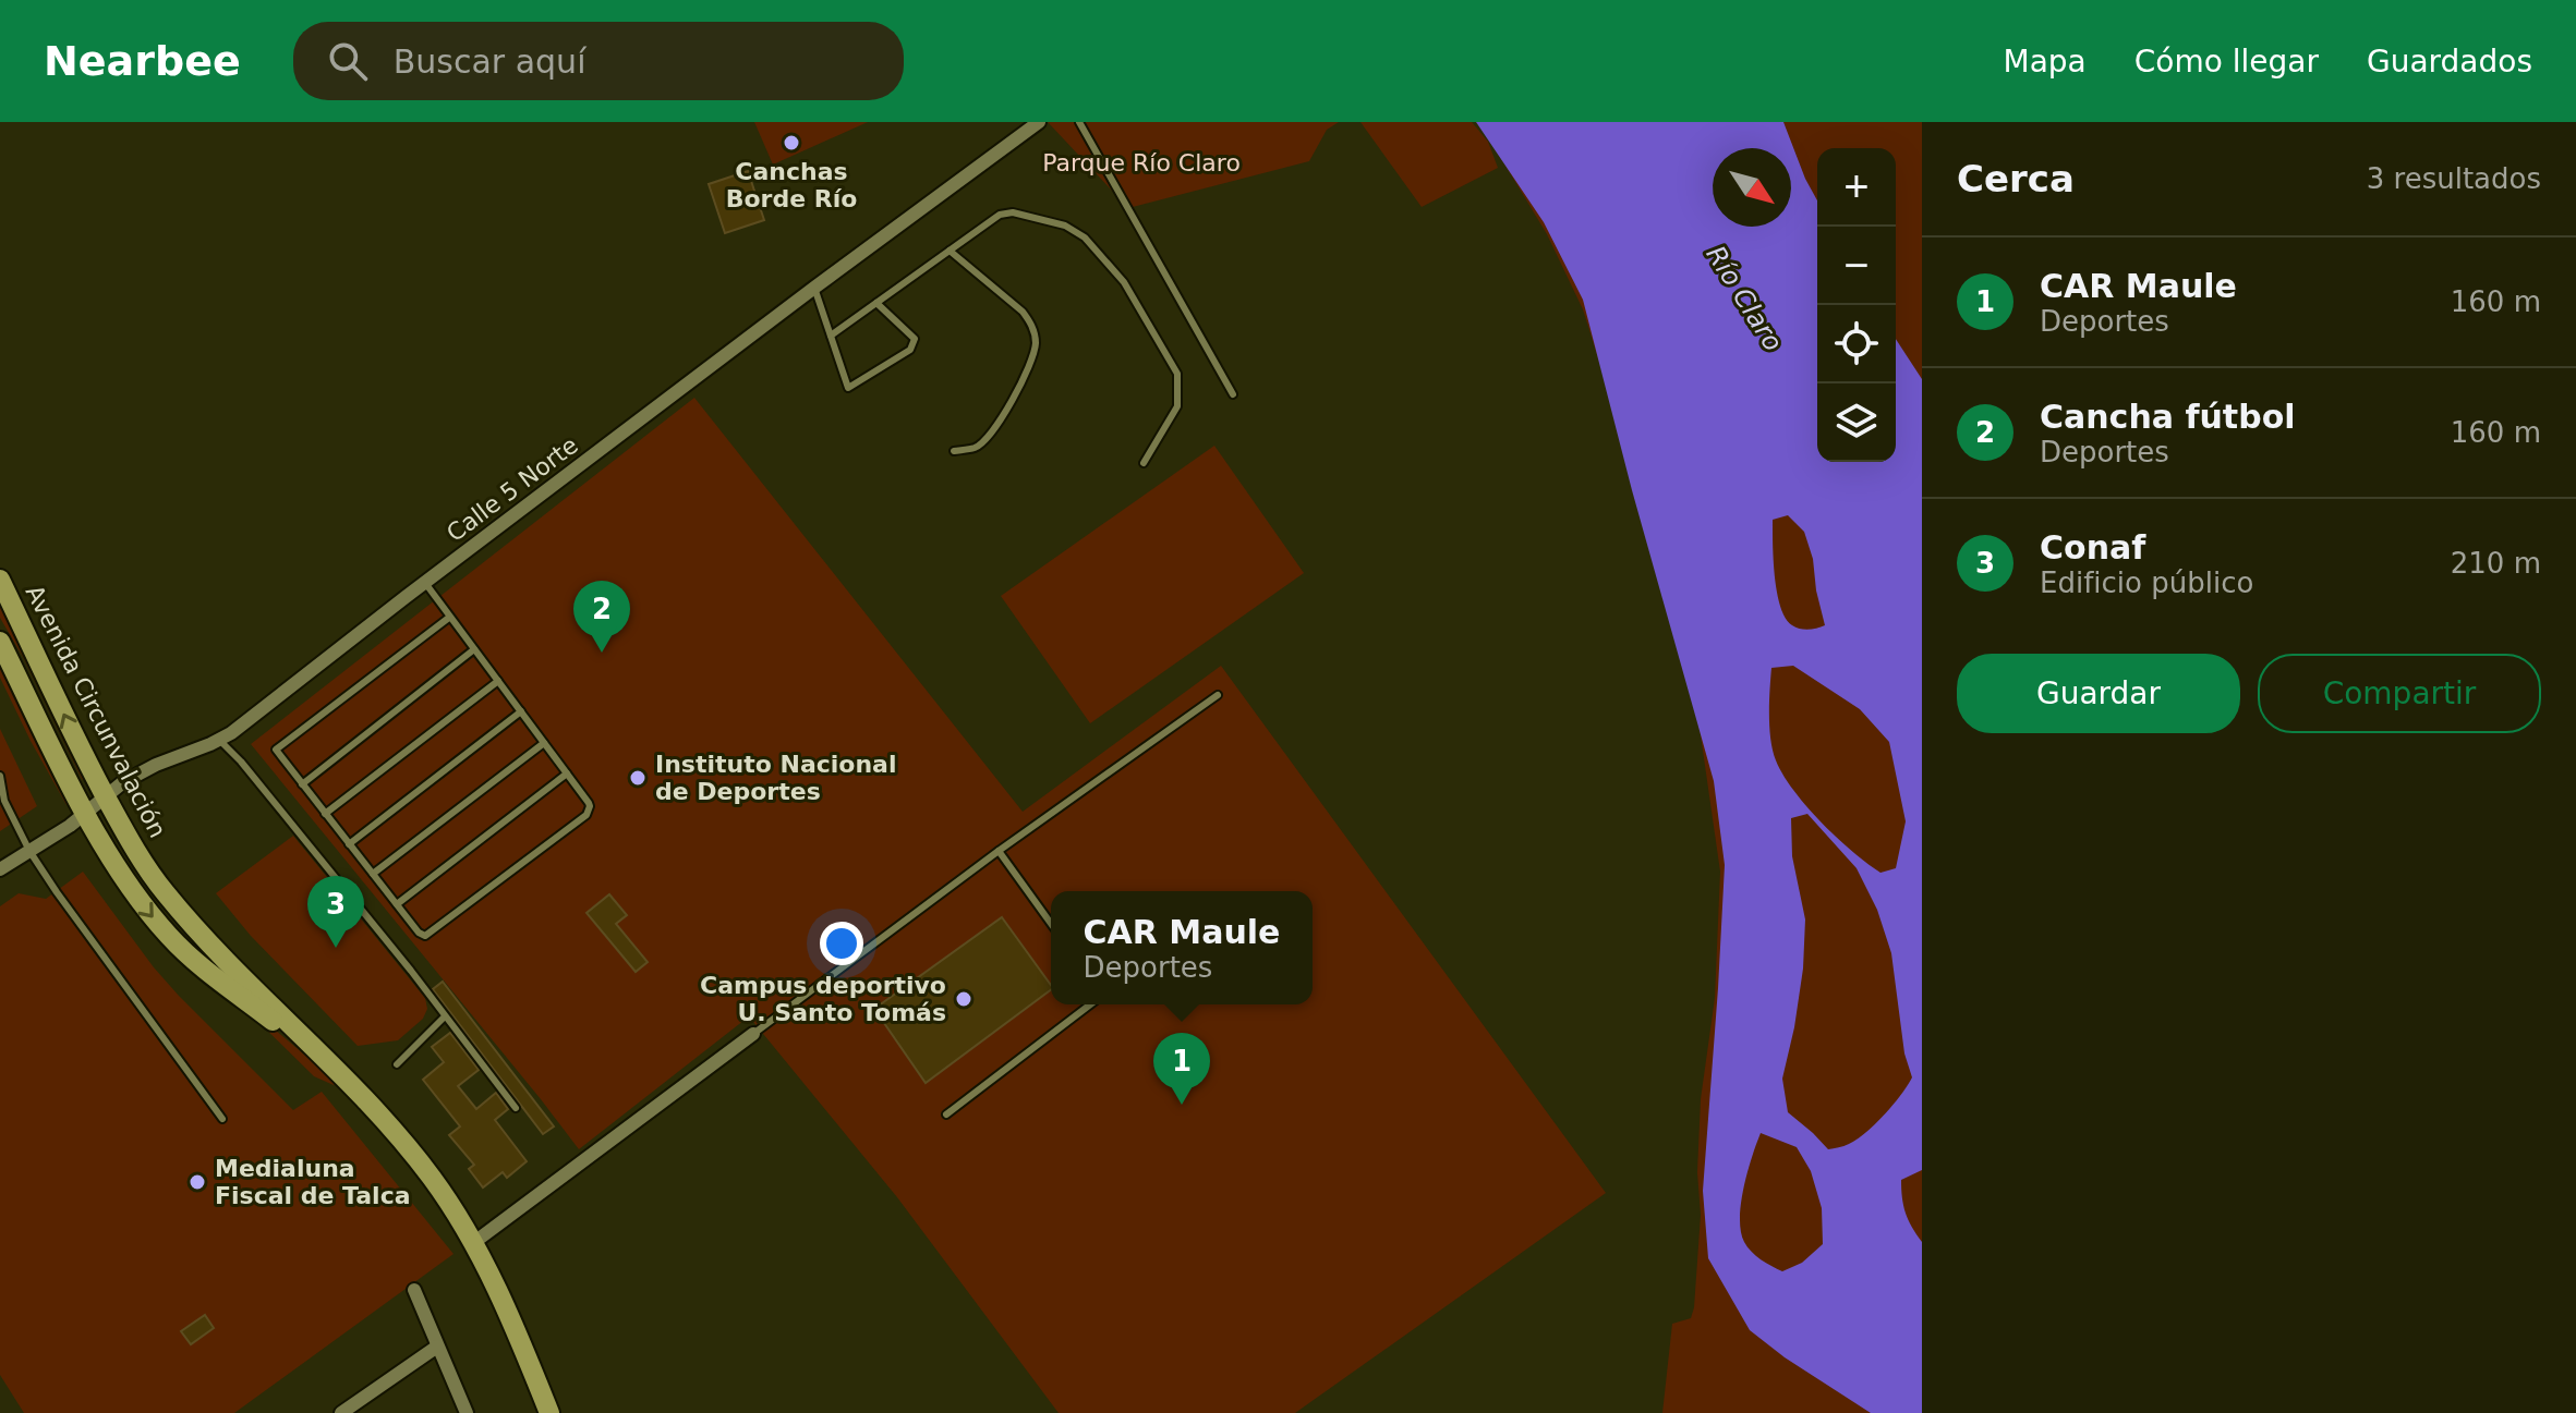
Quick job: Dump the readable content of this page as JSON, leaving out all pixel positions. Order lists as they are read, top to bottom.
{
  "streets": {
    "main road": ["Avenida Circunvalación"],
    "street": ["Calle 5 Norte"]
  },
  "crossings": [
    ["Calle 5 Norte", "Avenida Circunvalación"]
  ],
  "water": ["Río Claro"],
  "parks": ["Parque Río Claro"],
  "places": [
    "Canchas Borde Río",
    "Instituto Nacional de Deportes",
    "Campus deportivo U. Santo Tomás",
    "Medialuna Fiscal de Talca"
  ],
  "north": "bottom right",
  "page": {
    "header": "Nearbee",
    "search": "Buscar aquí",
    "nav": ["Mapa", "Cómo llegar", "Guardados"],
    "heading": ["Cerca", "3 resultados"],
    "map_buttons": ["+", "−"],
    "list": [
      {
        "mark": "1",
        "name": "CAR Maule",
        "note": "Deportes",
        "value": "160 m"
      },
      {
        "mark": "2",
        "name": "Cancha fútbol",
        "note": "Deportes",
        "value": "160 m"
      },
      {
        "mark": "3",
        "name": "Conaf",
        "note": "Edificio público",
        "value": "210 m"
      }
    ],
    "pins": ["2", "3", "1"],
    "buttons": ["Guardar", "Compartir"],
    "popup": ["CAR Maule", "Deportes"]
  }
}
